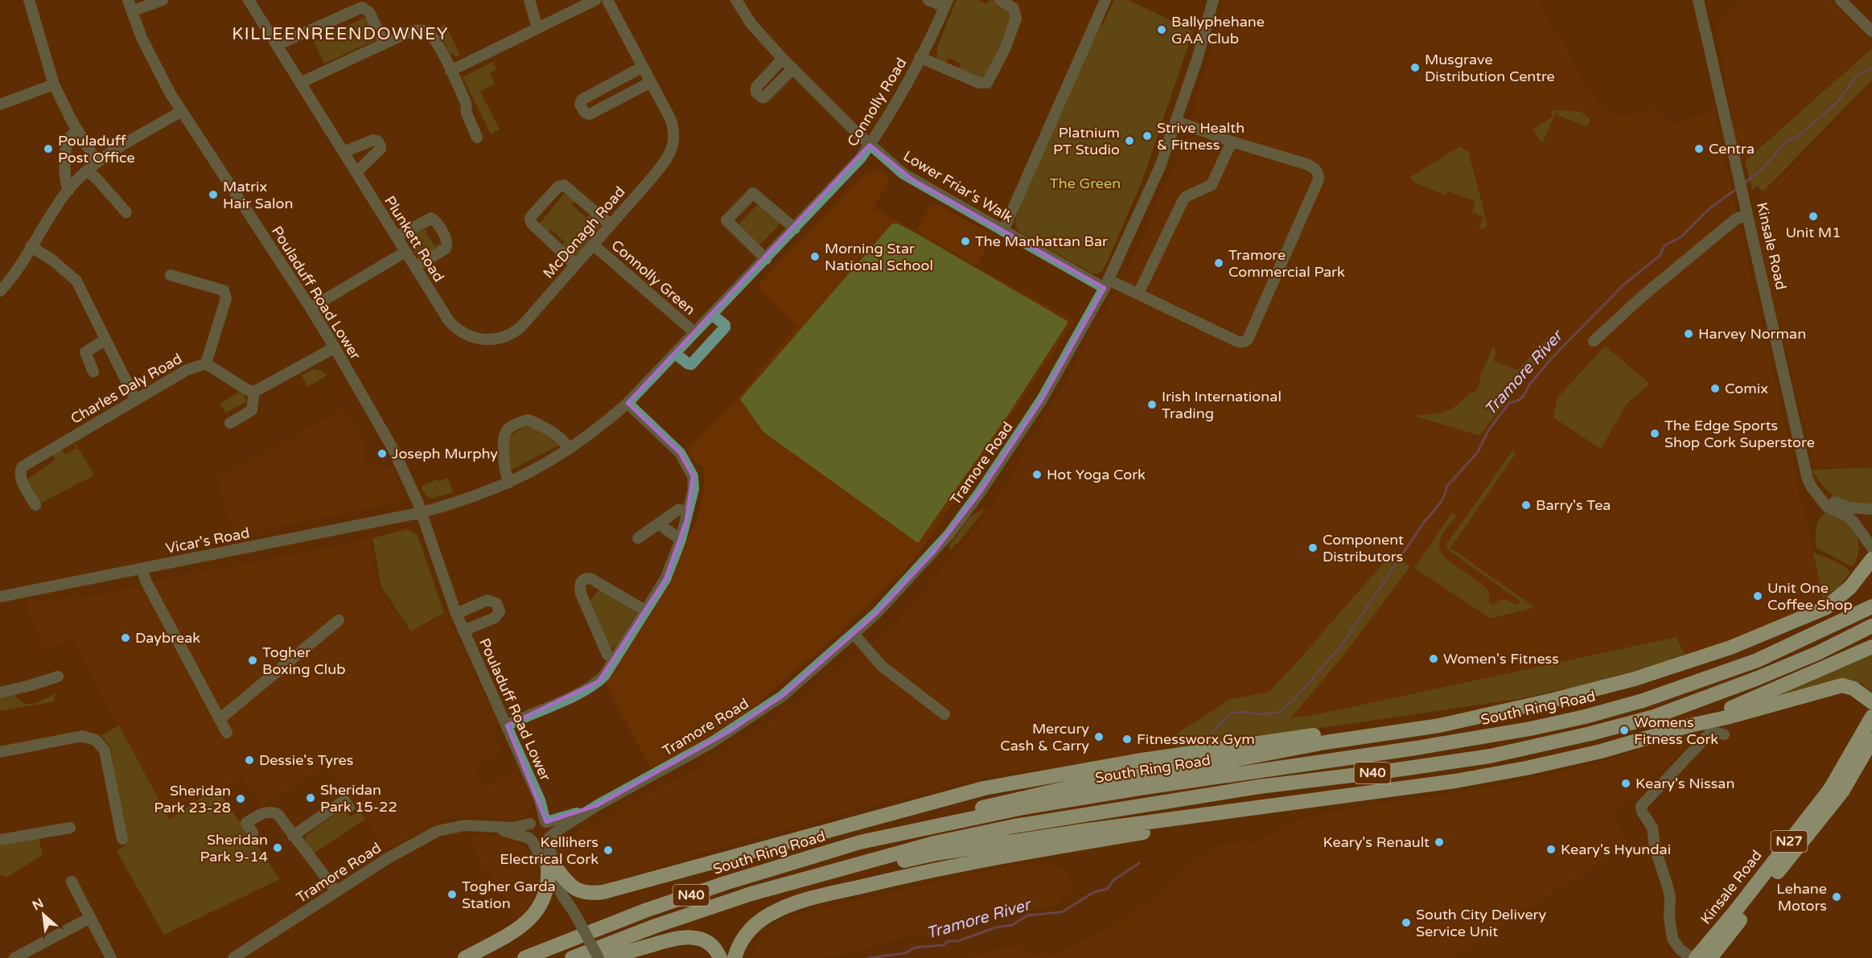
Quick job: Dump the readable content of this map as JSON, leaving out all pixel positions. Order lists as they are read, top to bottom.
{
  "streets": {
    "highway": [
      "Kinsale Road",
      "South Ring Road",
      "N40",
      "N27"
    ],
    "street": [
      "Connolly Road",
      "Lower Friar's Walk",
      "McDonagh Road",
      "Plunkett Road",
      "Connolly Green",
      "Pouladuff Road Lower",
      "Charles Daly Road",
      "Tramore Road",
      "Vicar's Road"
    ]
  },
  "crossings": [
    ["Connolly Road", "Lower Friar's Walk"],
    ["Connolly Road", "Connolly Green"],
    ["Connolly Road", "Pouladuff Road Lower"],
    ["Connolly Road", "Vicar's Road"],
    ["Lower Friar's Walk", "Tramore Road"],
    ["McDonagh Road", "Plunkett Road"],
    ["McDonagh Road", "Connolly Green"],
    ["Pouladuff Road Lower", "Tramore Road"],
    ["Pouladuff Road Lower", "Vicar's Road"]
  ],
  "districts": ["KILLEENREENDOWNEY"],
  "water": ["Tramore River"],
  "parks": ["The Green"],
  "places": [
    "Ballyphehane GAA Club",
    "Musgrave Distribution Centre",
    "Strive Health & Fitness",
    "Platnium PT Studio",
    "Pouladuff Post Office",
    "Centra",
    "Matrix Hair Salon",
    "Unit M1",
    "The Manhattan Bar",
    "Morning Star National School",
    "Tramore Commercial Park",
    "Harvey Norman",
    "Comix",
    "Irish International Trading",
    "The Edge Sports Shop Cork Superstore",
    "Joseph Murphy",
    "Hot Yoga Cork",
    "Barry's Tea",
    "Component Distributors",
    "Unit One Coffee Shop",
    "Daybreak",
    "Women's Fitness",
    "Togher Boxing Club",
    "Womens Fitness Cork",
    "Mercury Cash & Carry",
    "Fitnessworx Gym",
    "Dessie's Tyres",
    "Keary's Nissan",
    "Sheridan Park 15-22",
    "Sheridan Park 23-28",
    "Keary's Renault",
    "Sheridan Park 9-14",
    "Keary's Hyundai",
    "Kellihers Electrical Cork",
    "Togher Garda Station",
    "Lehane Motors",
    "South City Delivery Service Unit"
  ],
  "north": "top left"
}
